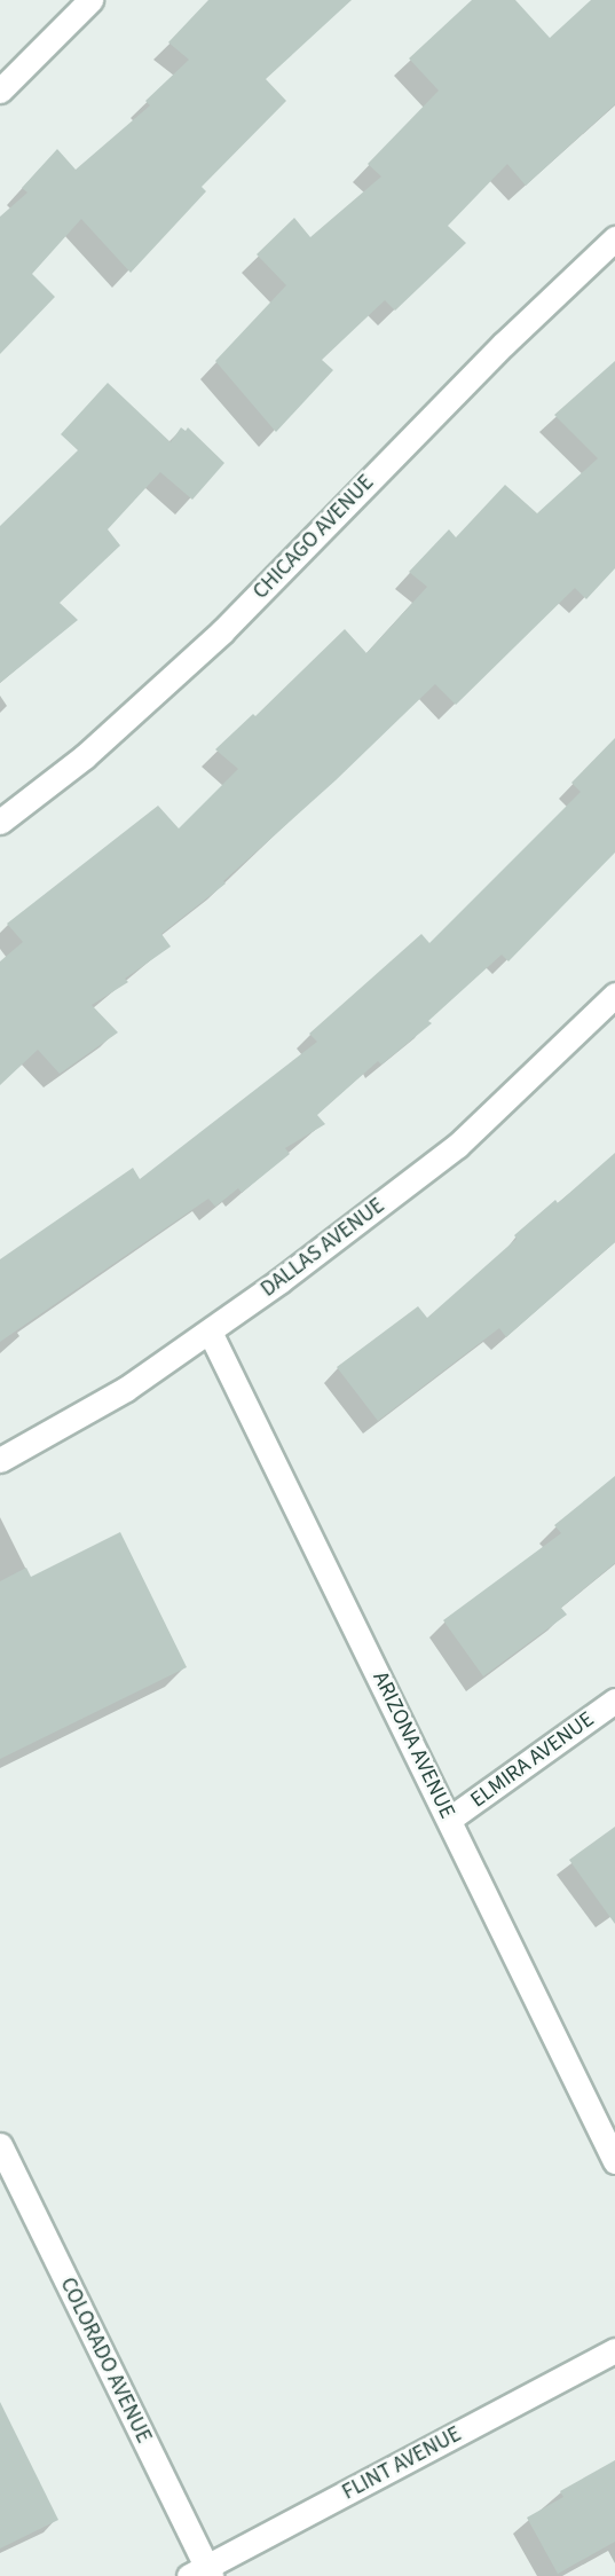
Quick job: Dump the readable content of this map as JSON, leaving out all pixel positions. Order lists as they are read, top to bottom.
{
  "streets": {
    "street": [
      "CHICAGO AVENUE",
      "DALLAS AVENUE",
      "ARIZONA AVENUE",
      "ELMIRA AVENUE",
      "COLORADO AVENUE",
      "FLINT AVENUE"
    ]
  },
  "crossings": [
    ["DALLAS AVENUE", "ARIZONA AVENUE"],
    ["ARIZONA AVENUE", "ELMIRA AVENUE"],
    ["COLORADO AVENUE", "FLINT AVENUE"]
  ]
}
